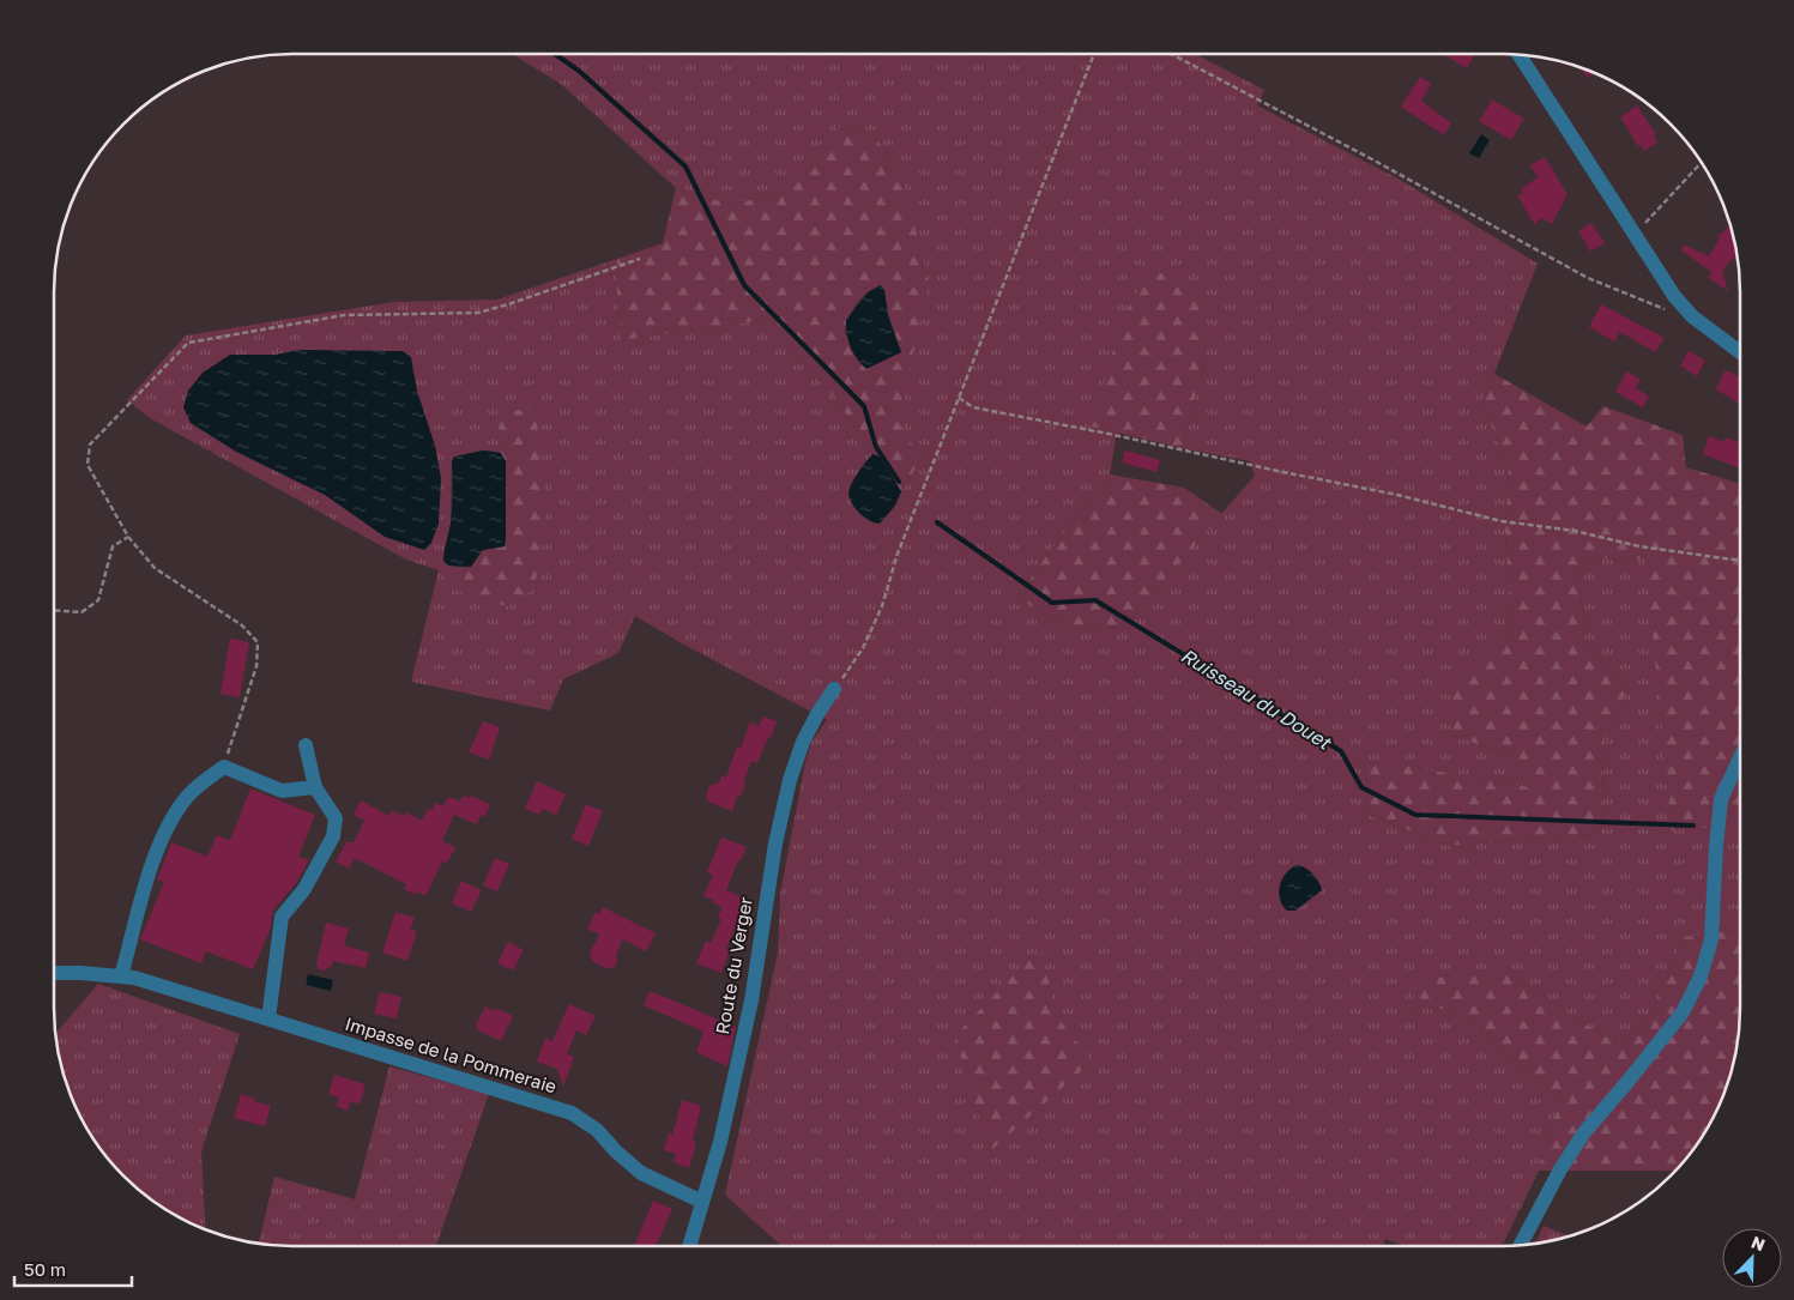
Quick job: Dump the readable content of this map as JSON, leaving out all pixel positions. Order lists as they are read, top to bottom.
{
  "streets": {
    "street": ["Route du Verger", "Impasse de la Pommeraie"]
  },
  "crossings": [
    ["Route du Verger", "Impasse de la Pommeraie"]
  ],
  "water": ["Ruisseau du Douet"],
  "scale_bar": "50 m",
  "north": "top right"
}
